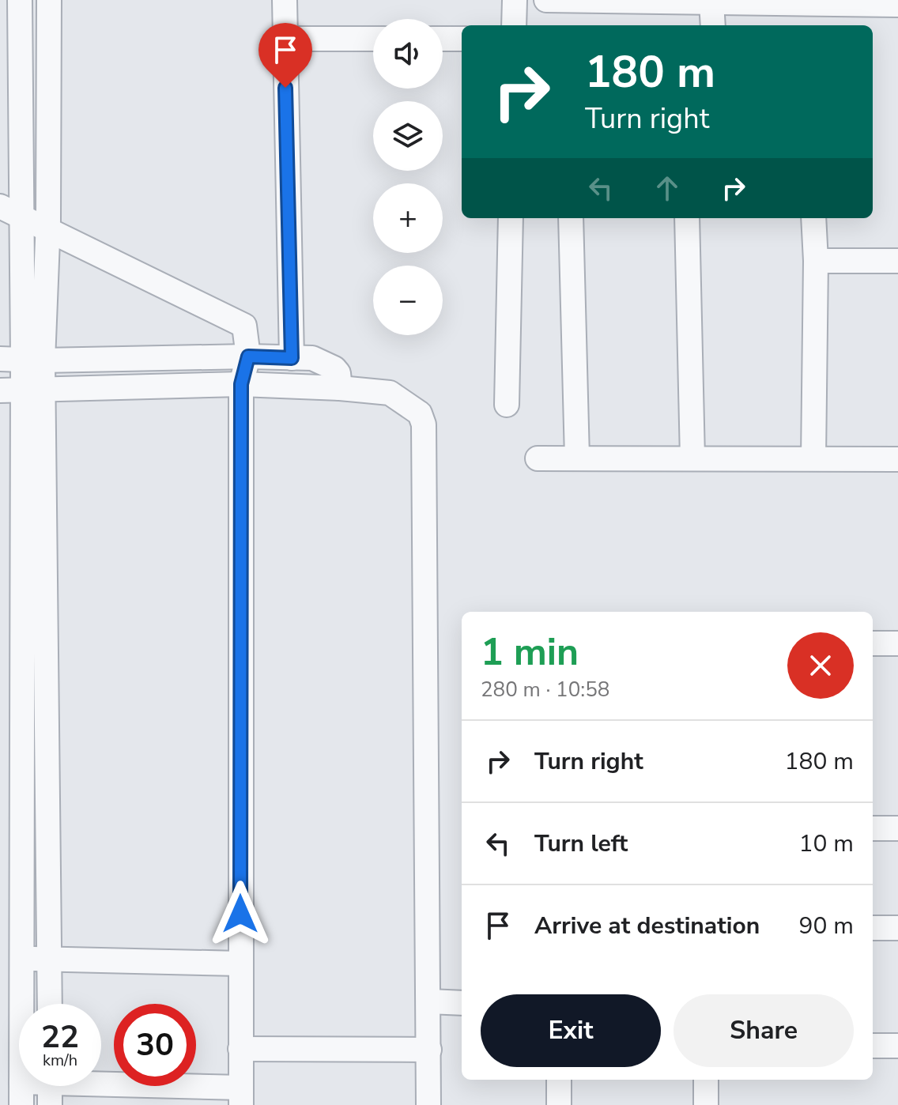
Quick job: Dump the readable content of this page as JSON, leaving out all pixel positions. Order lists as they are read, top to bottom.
{
  "page": {
    "map_buttons": ["+", "−"],
    "turn": ["180 m", "Turn right"],
    "heading": ["1 min", "280 m · 10:58"],
    "list": [
      {
        "name": "Turn right",
        "value": "180 m"
      },
      {
        "name": "Turn left",
        "value": "10 m"
      },
      {
        "name": "Arrive at destination",
        "value": "90 m"
      }
    ],
    "buttons": ["Exit", "Share"],
    "speed": "22 km/h",
    "limit": "30"
  }
}
